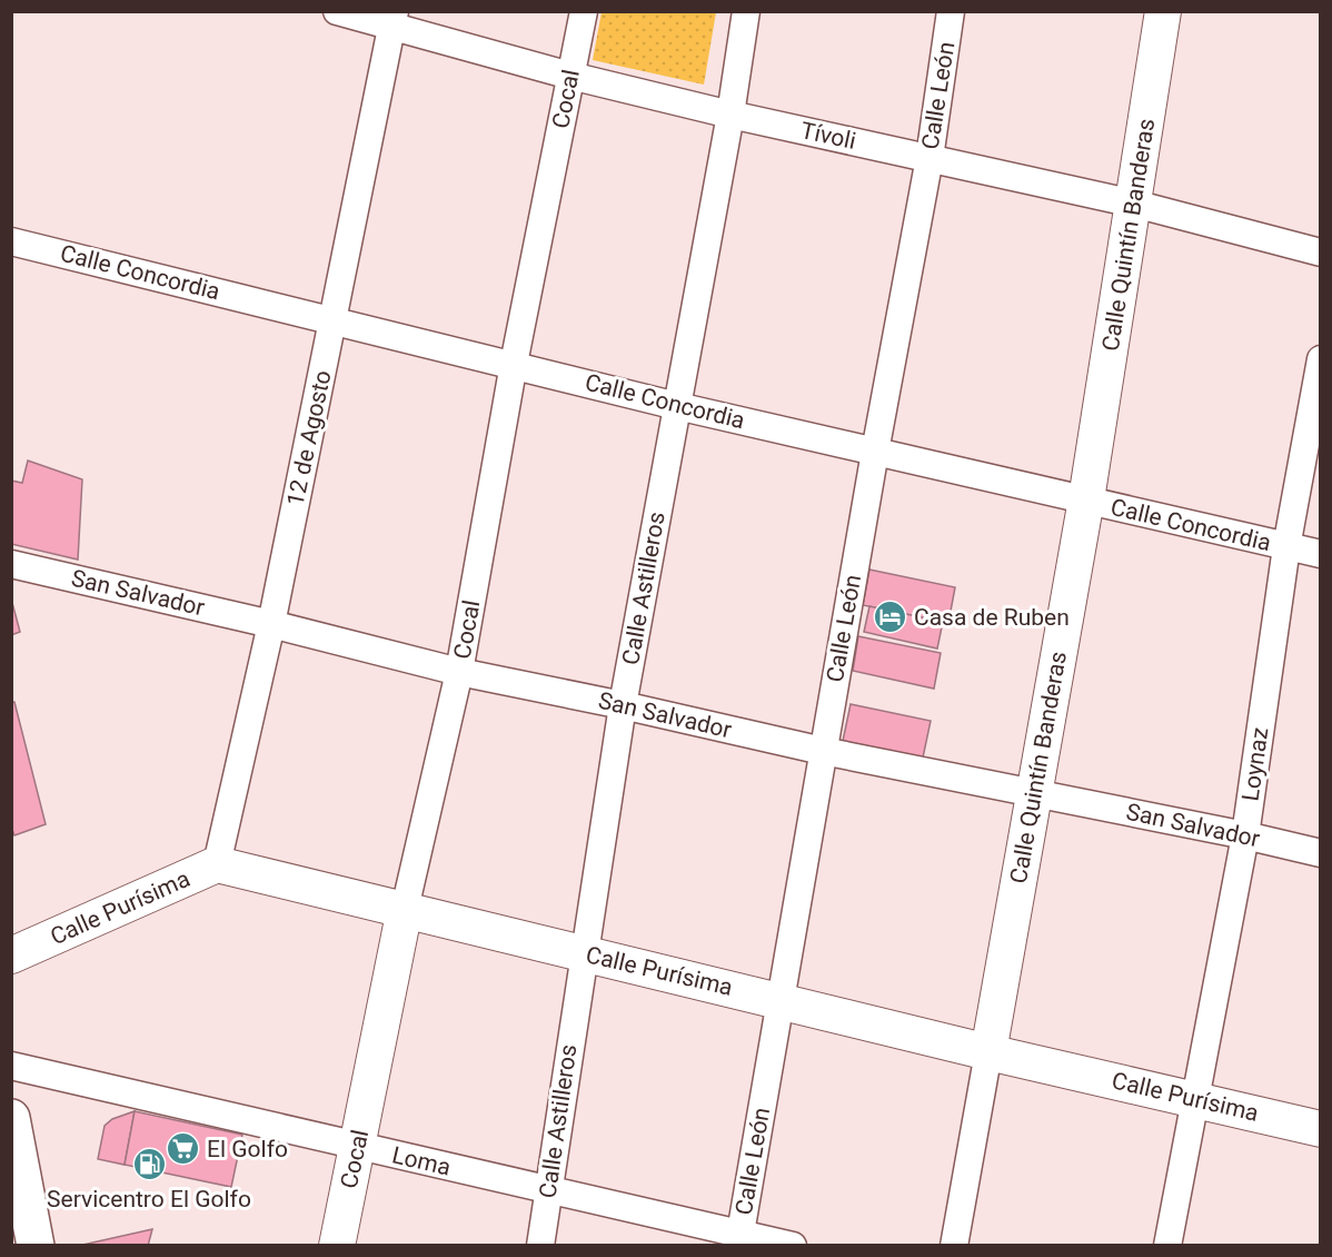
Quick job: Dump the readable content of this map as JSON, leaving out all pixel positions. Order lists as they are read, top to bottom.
{
  "streets": {
    "street": [
      "Calle León",
      "Cocal",
      "Tívoli",
      "Calle Quintín Banderas",
      "Calle Concordia",
      "12 de Agosto",
      "Calle Astilleros",
      "San Salvador",
      "Loynaz",
      "Calle Purísima",
      "Loma"
    ]
  },
  "crossings": [
    ["Calle León", "Tívoli"],
    ["Calle León", "Calle Concordia"],
    ["Calle León", "San Salvador"],
    ["Calle León", "Calle Purísima"],
    ["Calle León", "Loma"],
    ["Cocal", "Tívoli"],
    ["Cocal", "Calle Concordia"],
    ["Cocal", "San Salvador"],
    ["Cocal", "Calle Purísima"],
    ["Cocal", "Loma"],
    ["Tívoli", "Calle Quintín Banderas"],
    ["Tívoli", "12 de Agosto"],
    ["Tívoli", "Calle Astilleros"],
    ["Calle Quintín Banderas", "Calle Concordia"],
    ["Calle Quintín Banderas", "San Salvador"],
    ["Calle Quintín Banderas", "Calle Purísima"],
    ["Calle Concordia", "12 de Agosto"],
    ["Calle Concordia", "Calle Astilleros"],
    ["Calle Concordia", "Loynaz"],
    ["12 de Agosto", "San Salvador"],
    ["12 de Agosto", "Calle Purísima"],
    ["Calle Astilleros", "San Salvador"],
    ["Calle Astilleros", "Calle Purísima"],
    ["Calle Astilleros", "Loma"],
    ["San Salvador", "Loynaz"],
    ["Loynaz", "Calle Purísima"]
  ],
  "places": {
    "hotel": ["Casa de Ruben"],
    "supermarket": ["El Golfo"],
    "fuel station": ["Servicentro El Golfo"]
  }
}
